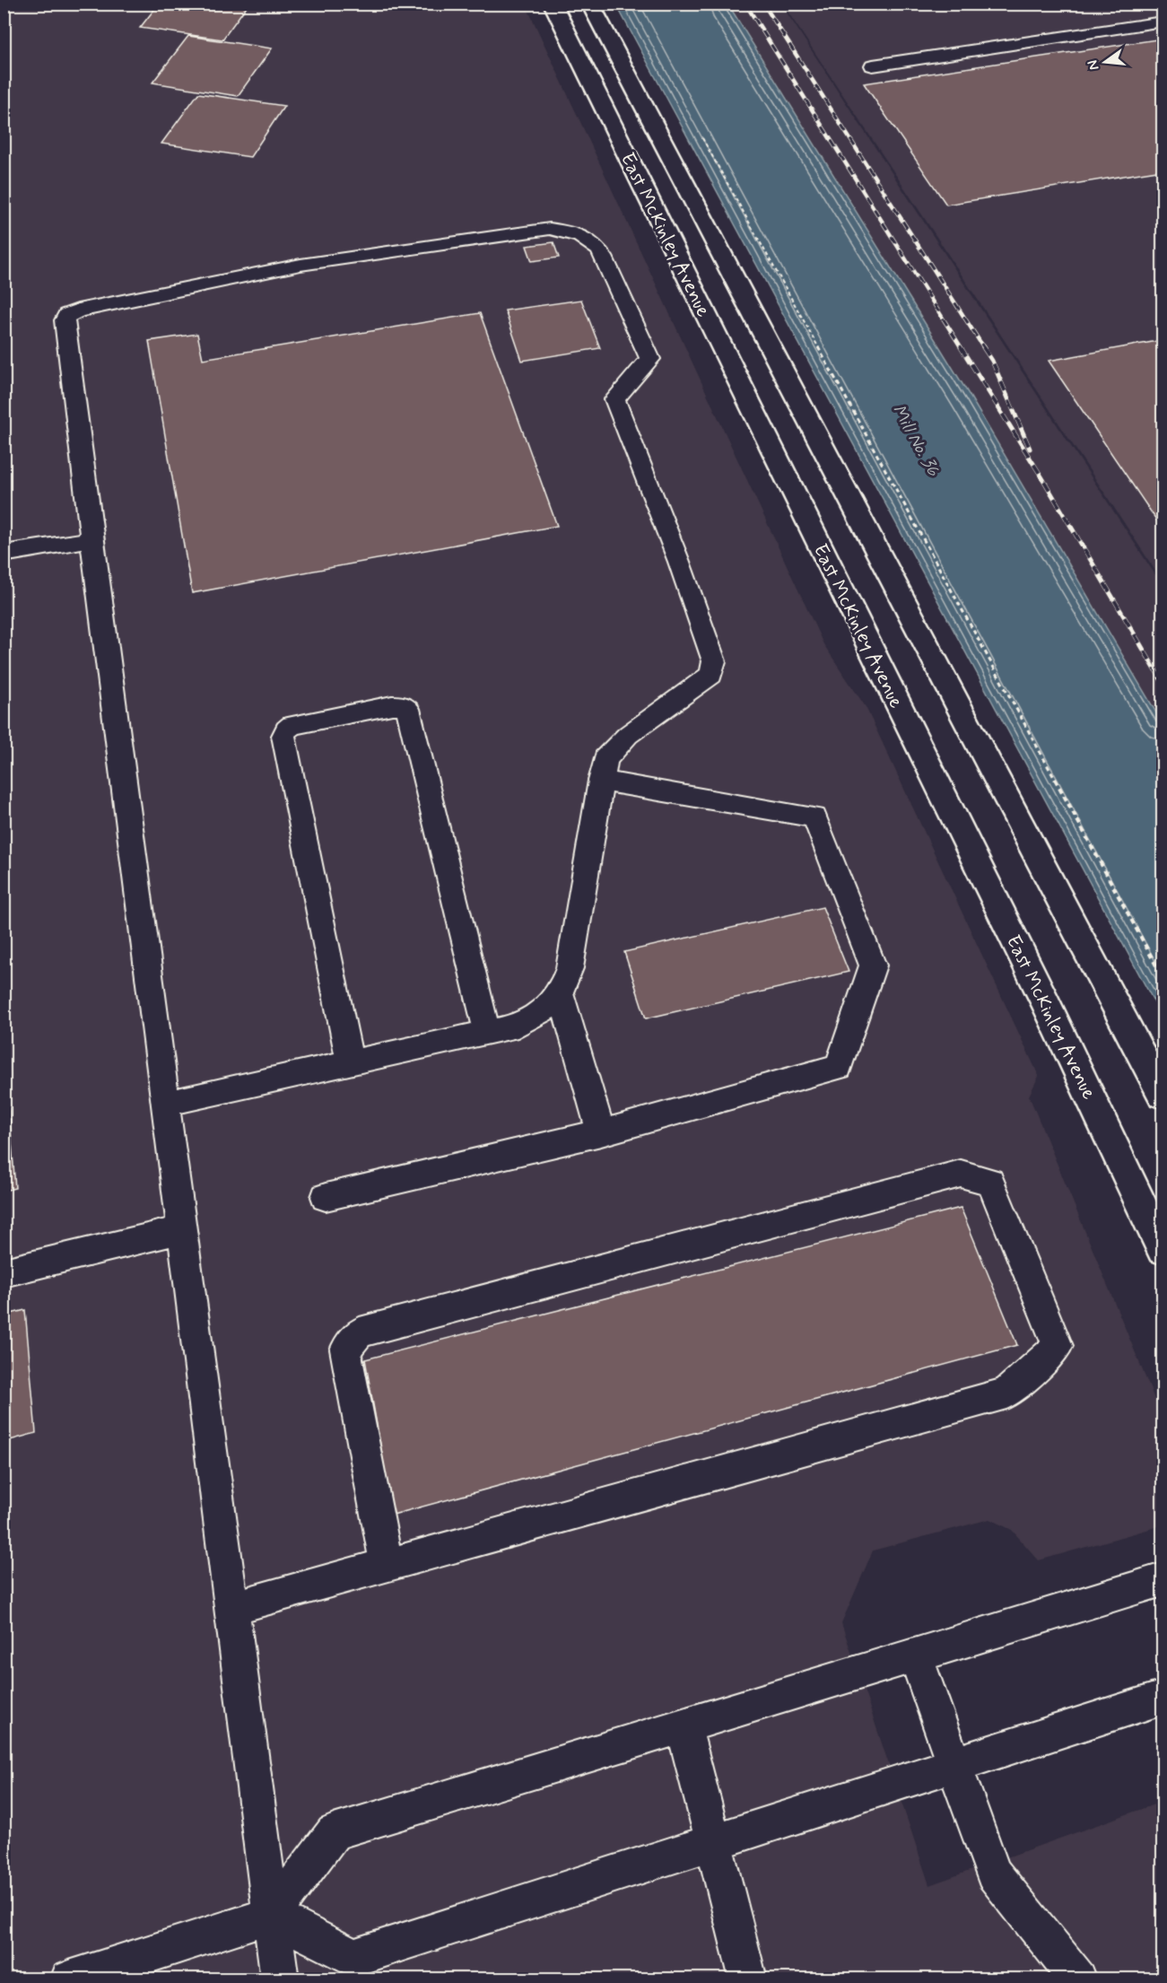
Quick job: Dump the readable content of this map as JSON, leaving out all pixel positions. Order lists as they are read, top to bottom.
{
  "streets": {
    "main road": ["East McKinley Avenue"]
  },
  "water": ["Mill No. 36"],
  "north": "left"
}
